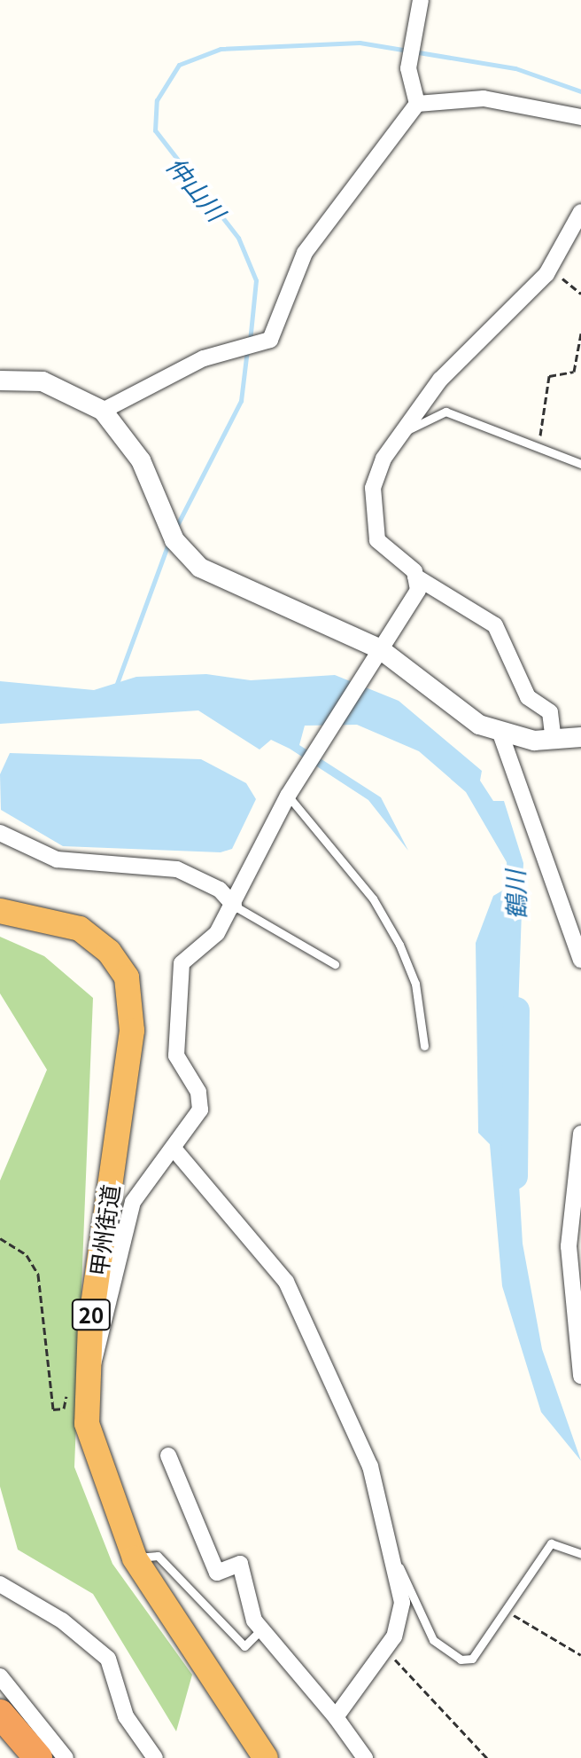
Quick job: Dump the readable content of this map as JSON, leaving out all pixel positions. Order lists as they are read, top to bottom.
{
  "streets": {
    "highway": ["甲州街道", "20"]
  },
  "water": ["仲山川", "鶴川"]
}
